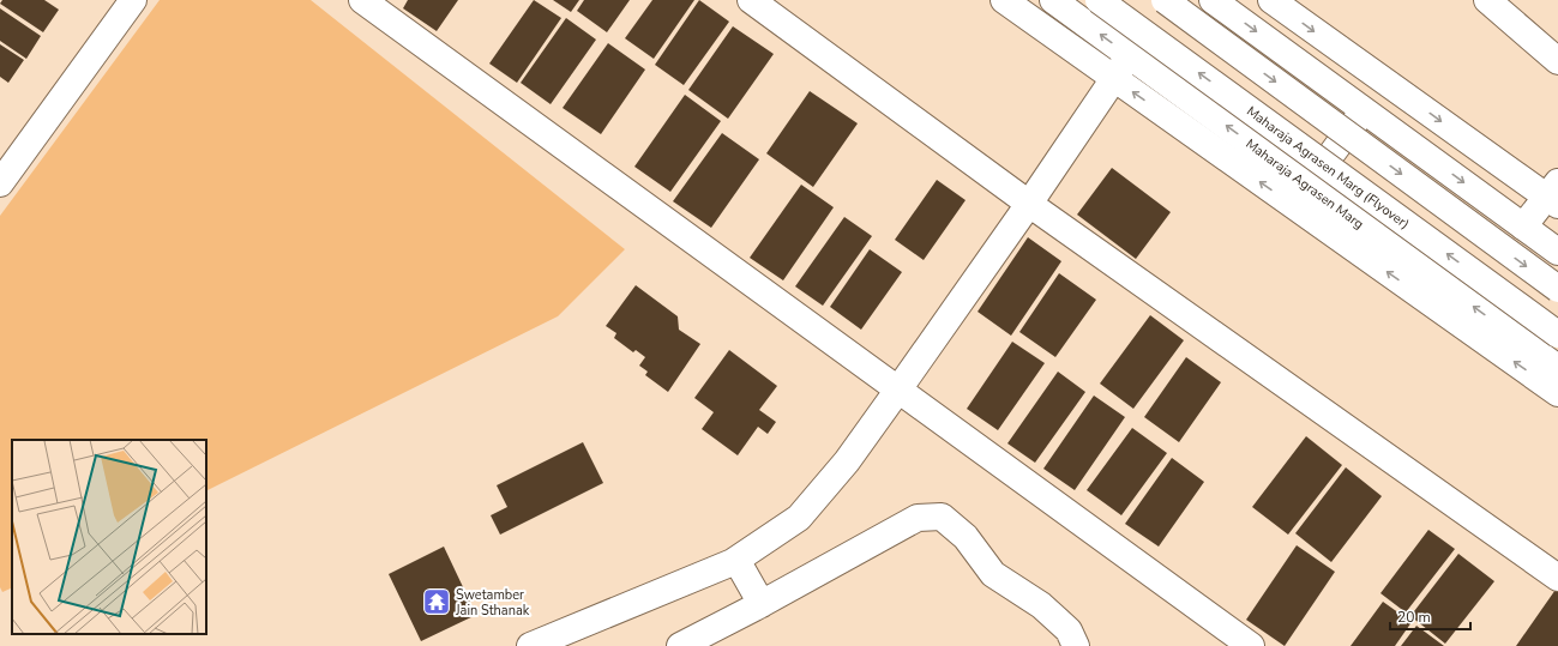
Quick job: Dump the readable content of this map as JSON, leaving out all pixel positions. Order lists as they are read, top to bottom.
{
  "streets": {
    "street": ["Maharaja Agrasen Marg (Flyover)", "Maharaja Agrasen Marg"]
  },
  "places": {
    "temple": ["Swetamber Jain Sthanak"]
  },
  "scale_bar": "20 m"
}
